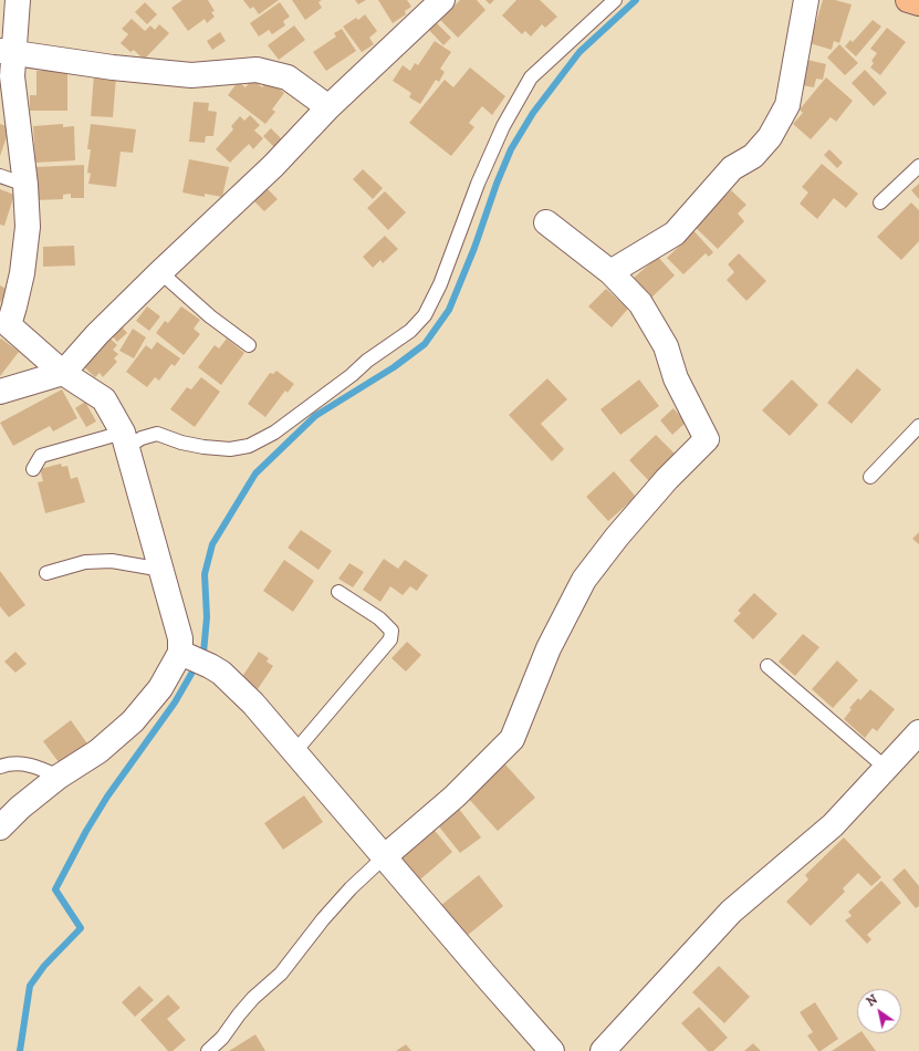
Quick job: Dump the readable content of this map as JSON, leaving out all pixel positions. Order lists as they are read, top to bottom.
{
  "north": "top left"
}
